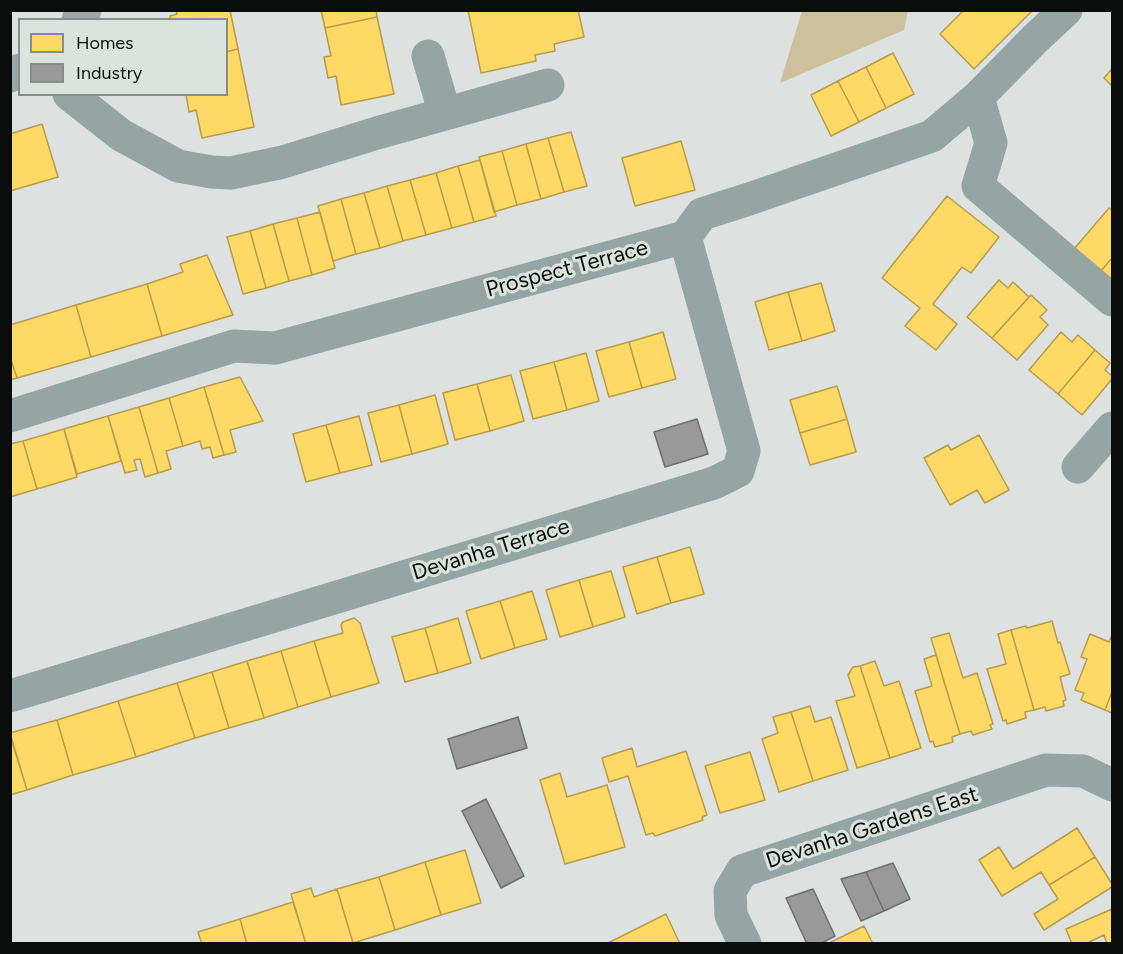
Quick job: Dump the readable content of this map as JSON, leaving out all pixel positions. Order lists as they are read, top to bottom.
{
  "streets": {
    "street": ["Prospect Terrace", "Devanha Terrace", "Devanha Gardens East"]
  },
  "crossings": [
    ["Prospect Terrace", "Devanha Terrace"]
  ],
  "legend": ["Homes", "Industry"]
}
